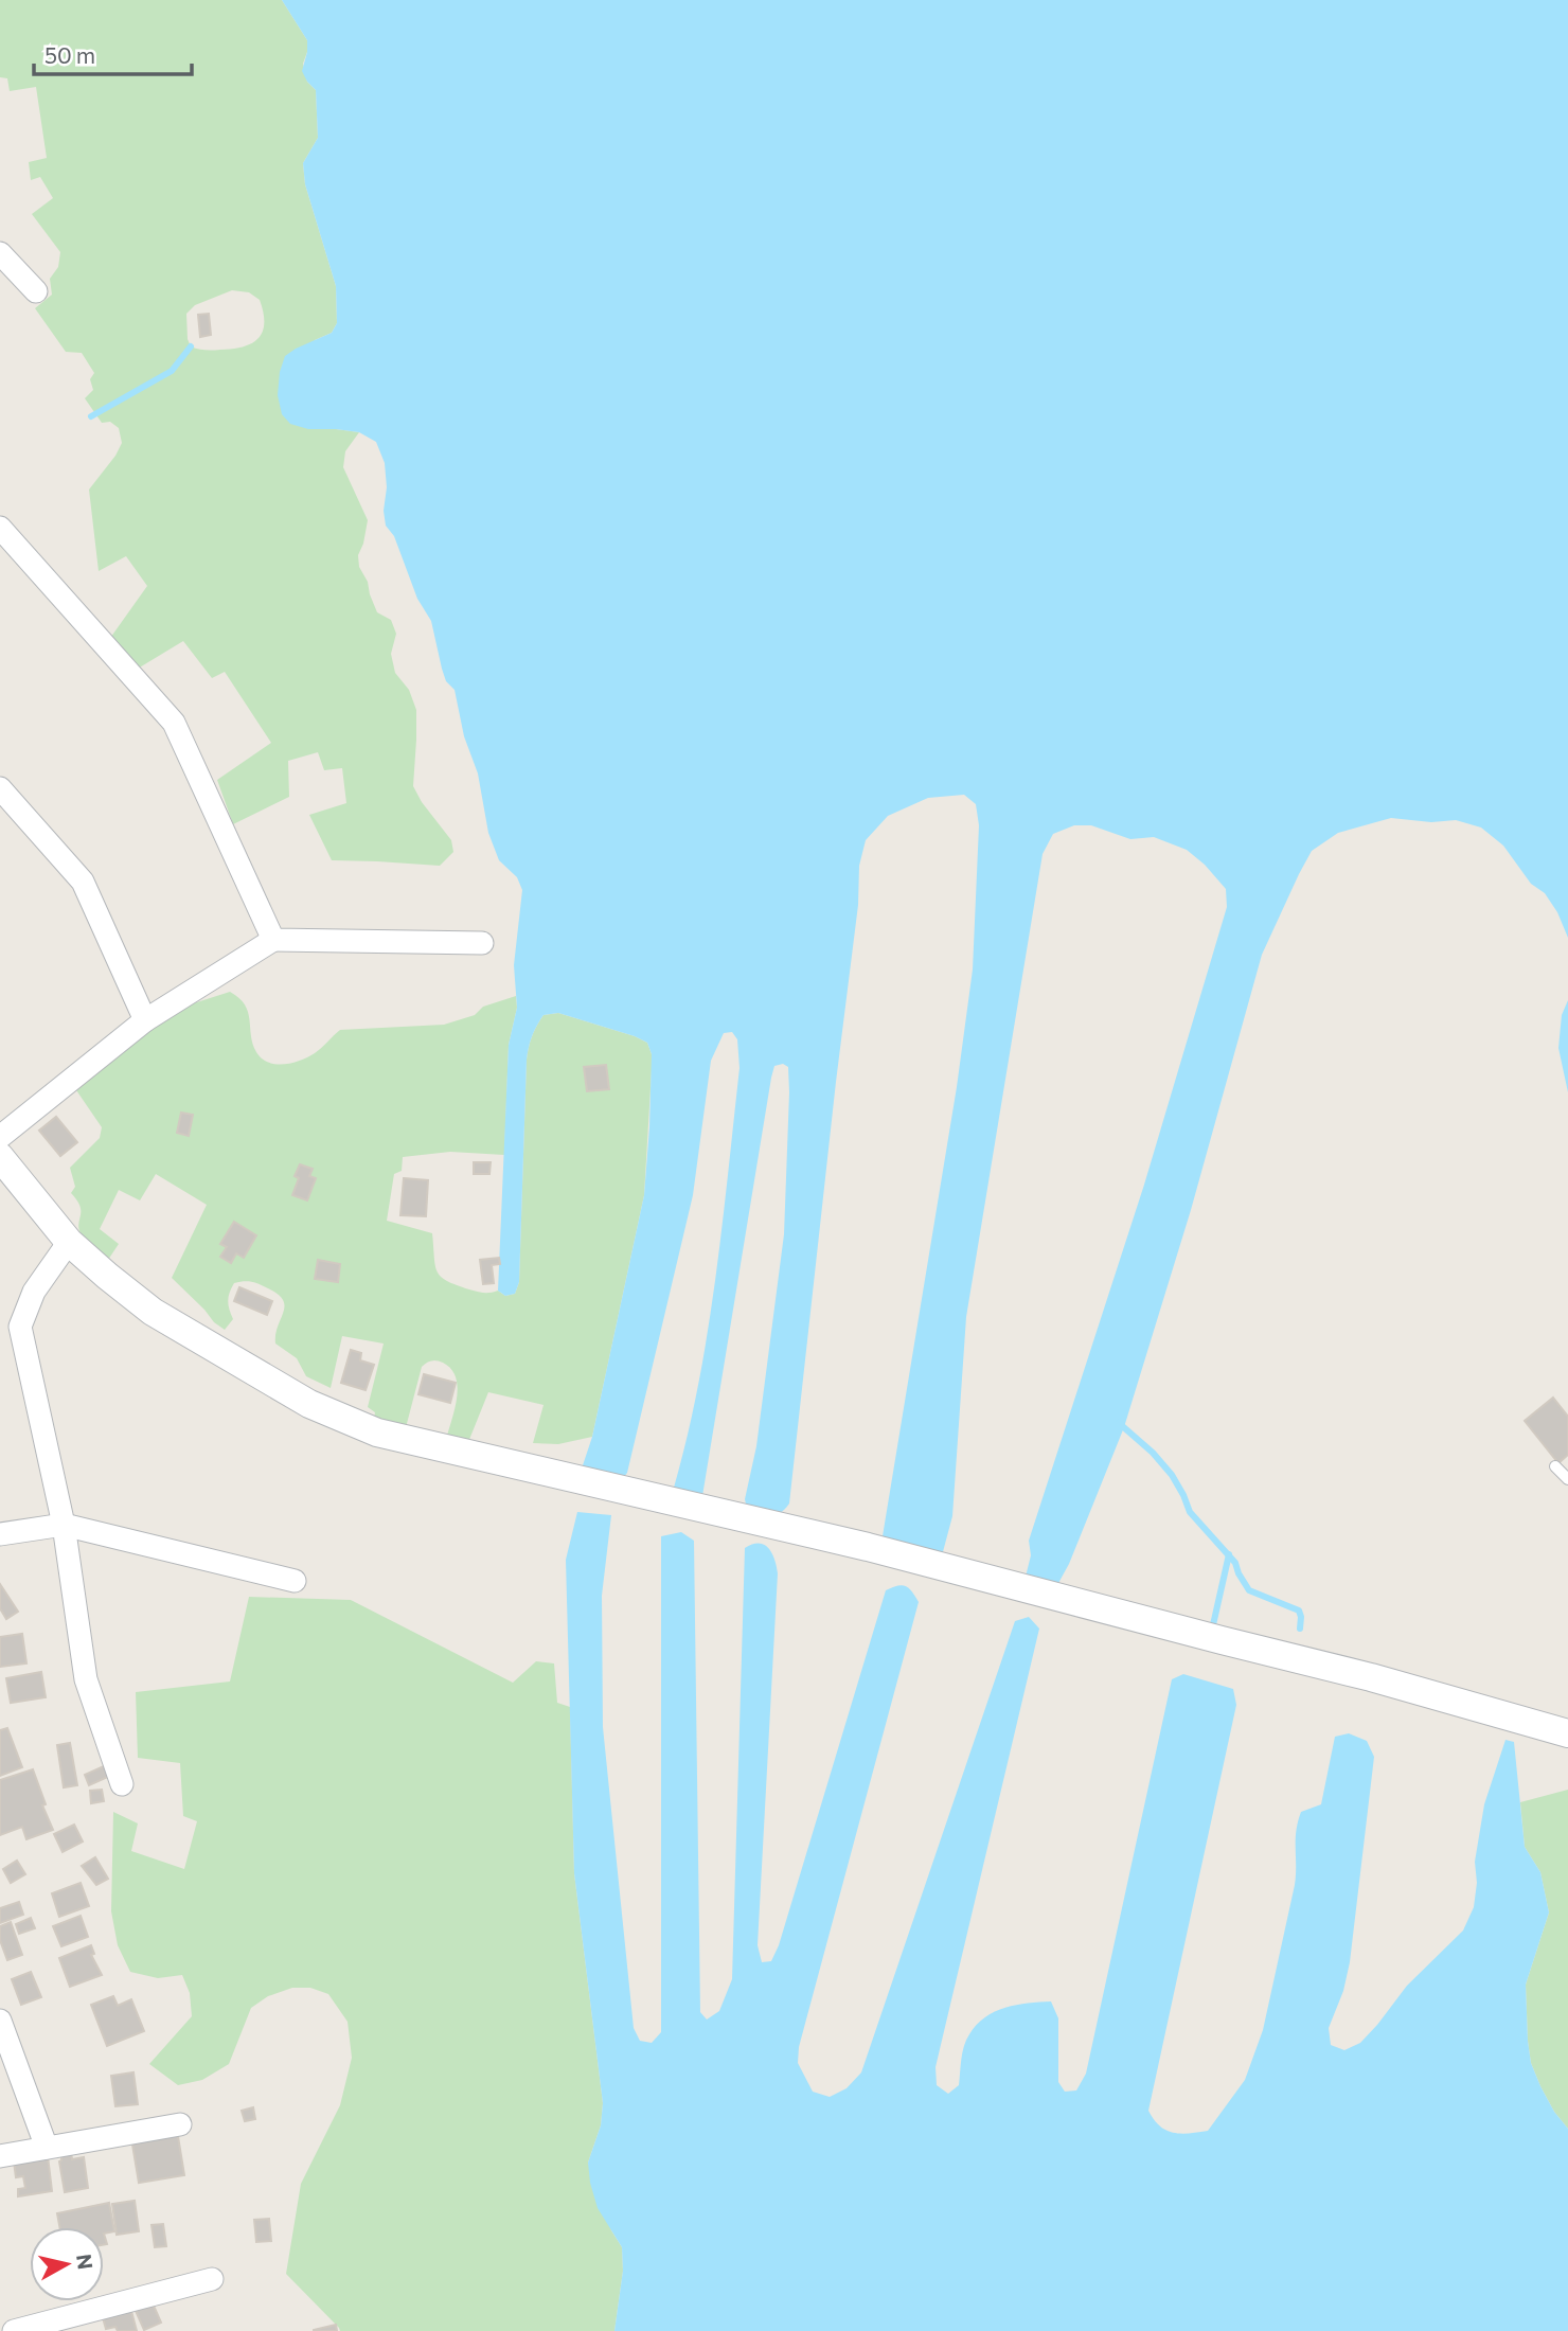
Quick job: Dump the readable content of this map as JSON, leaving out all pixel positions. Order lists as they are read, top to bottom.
{
  "scale_bar": "50 m",
  "north": "right"
}
